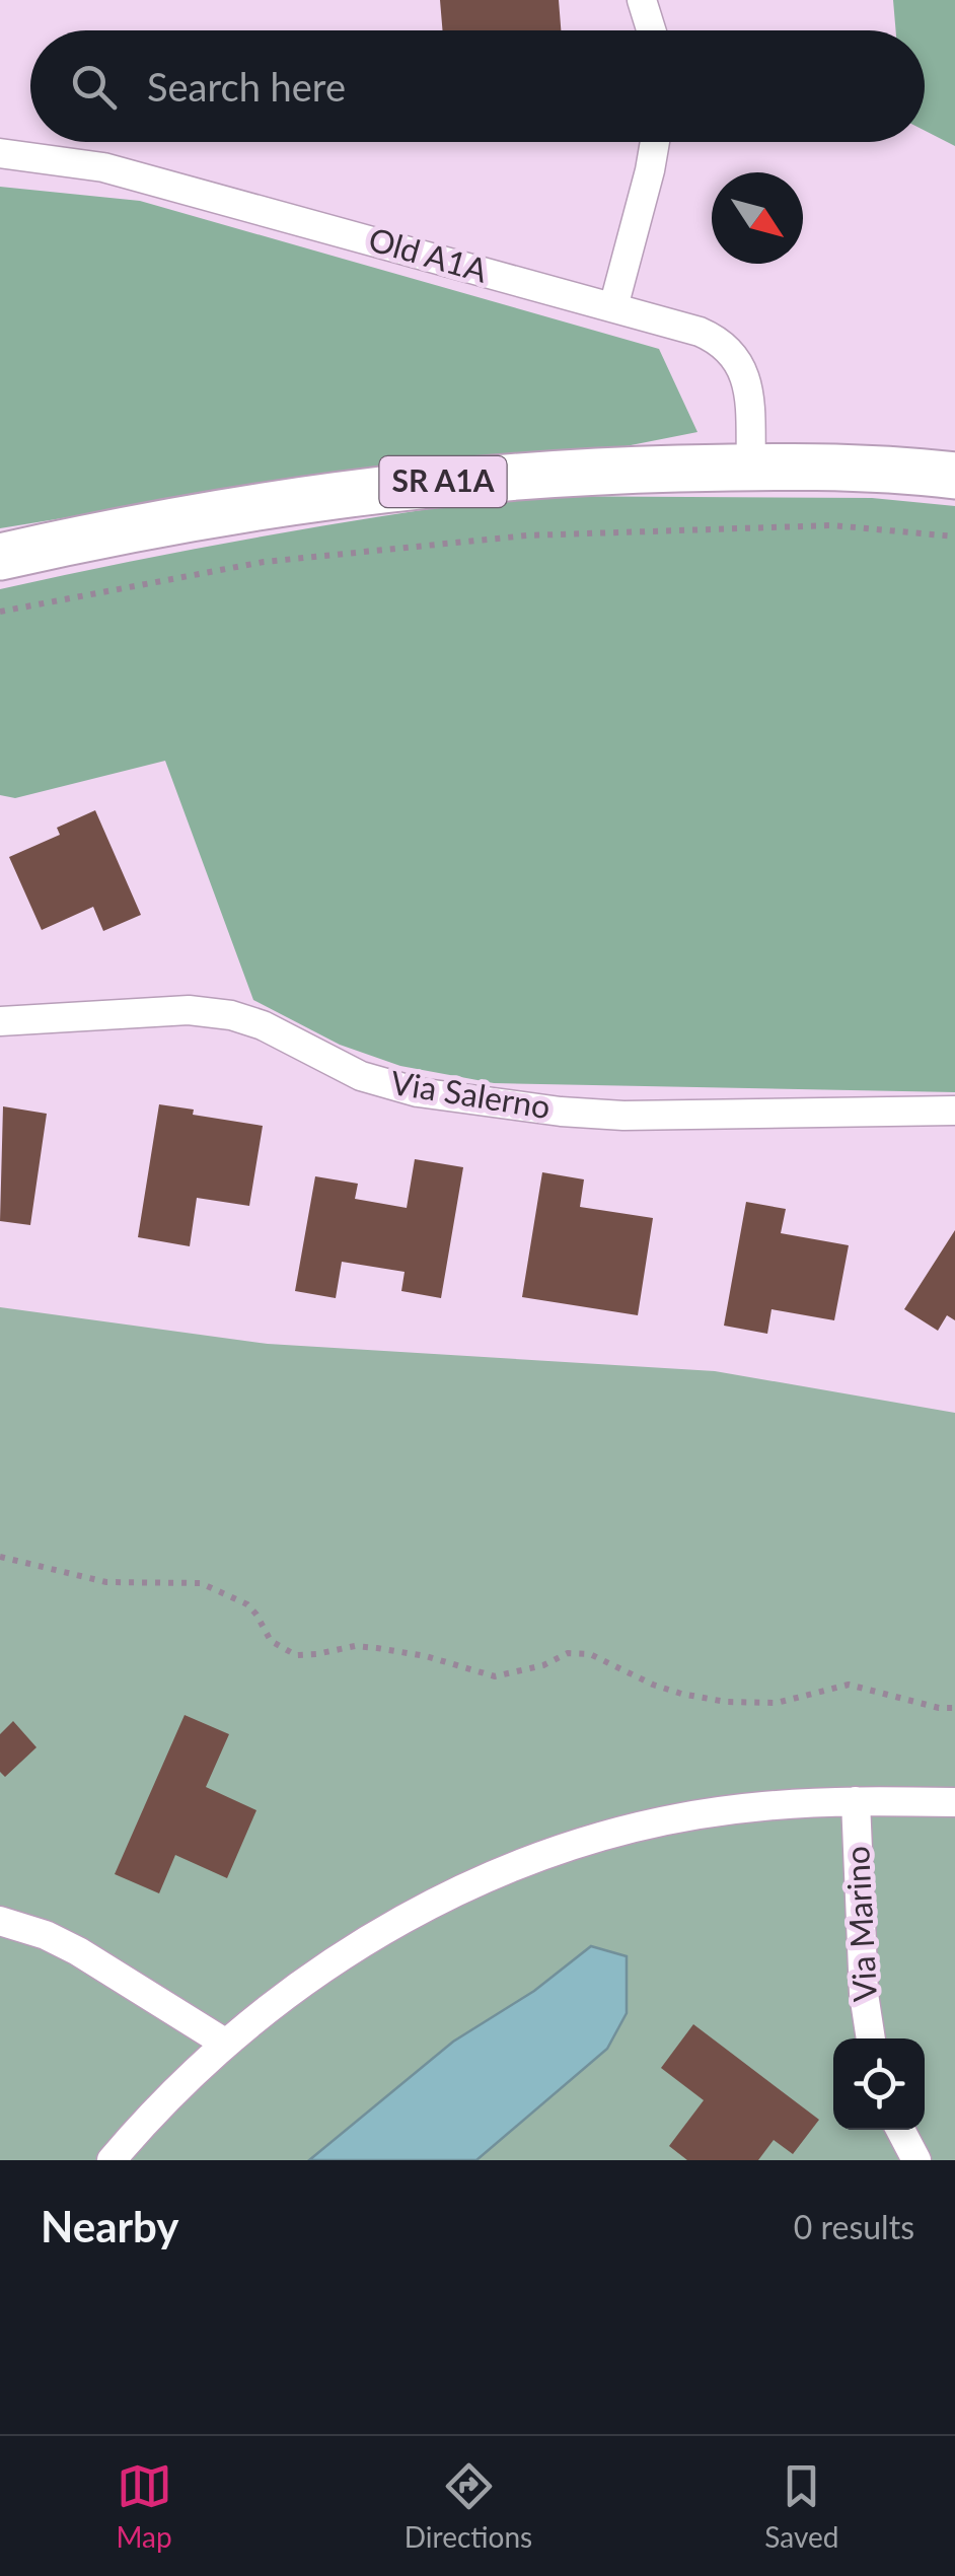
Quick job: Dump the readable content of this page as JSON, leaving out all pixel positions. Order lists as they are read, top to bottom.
{
  "streets": {
    "main road": ["SR A1A"],
    "street": ["Old A1A", "Via Salerno", "Via Marino"]
  },
  "crossings": [
    ["Old A1A", "SR A1A"]
  ],
  "north": "bottom right",
  "page": {
    "search": "Search here",
    "heading": ["Nearby", "0 results"],
    "nav": ["Map", "Directions", "Saved"]
  }
}
